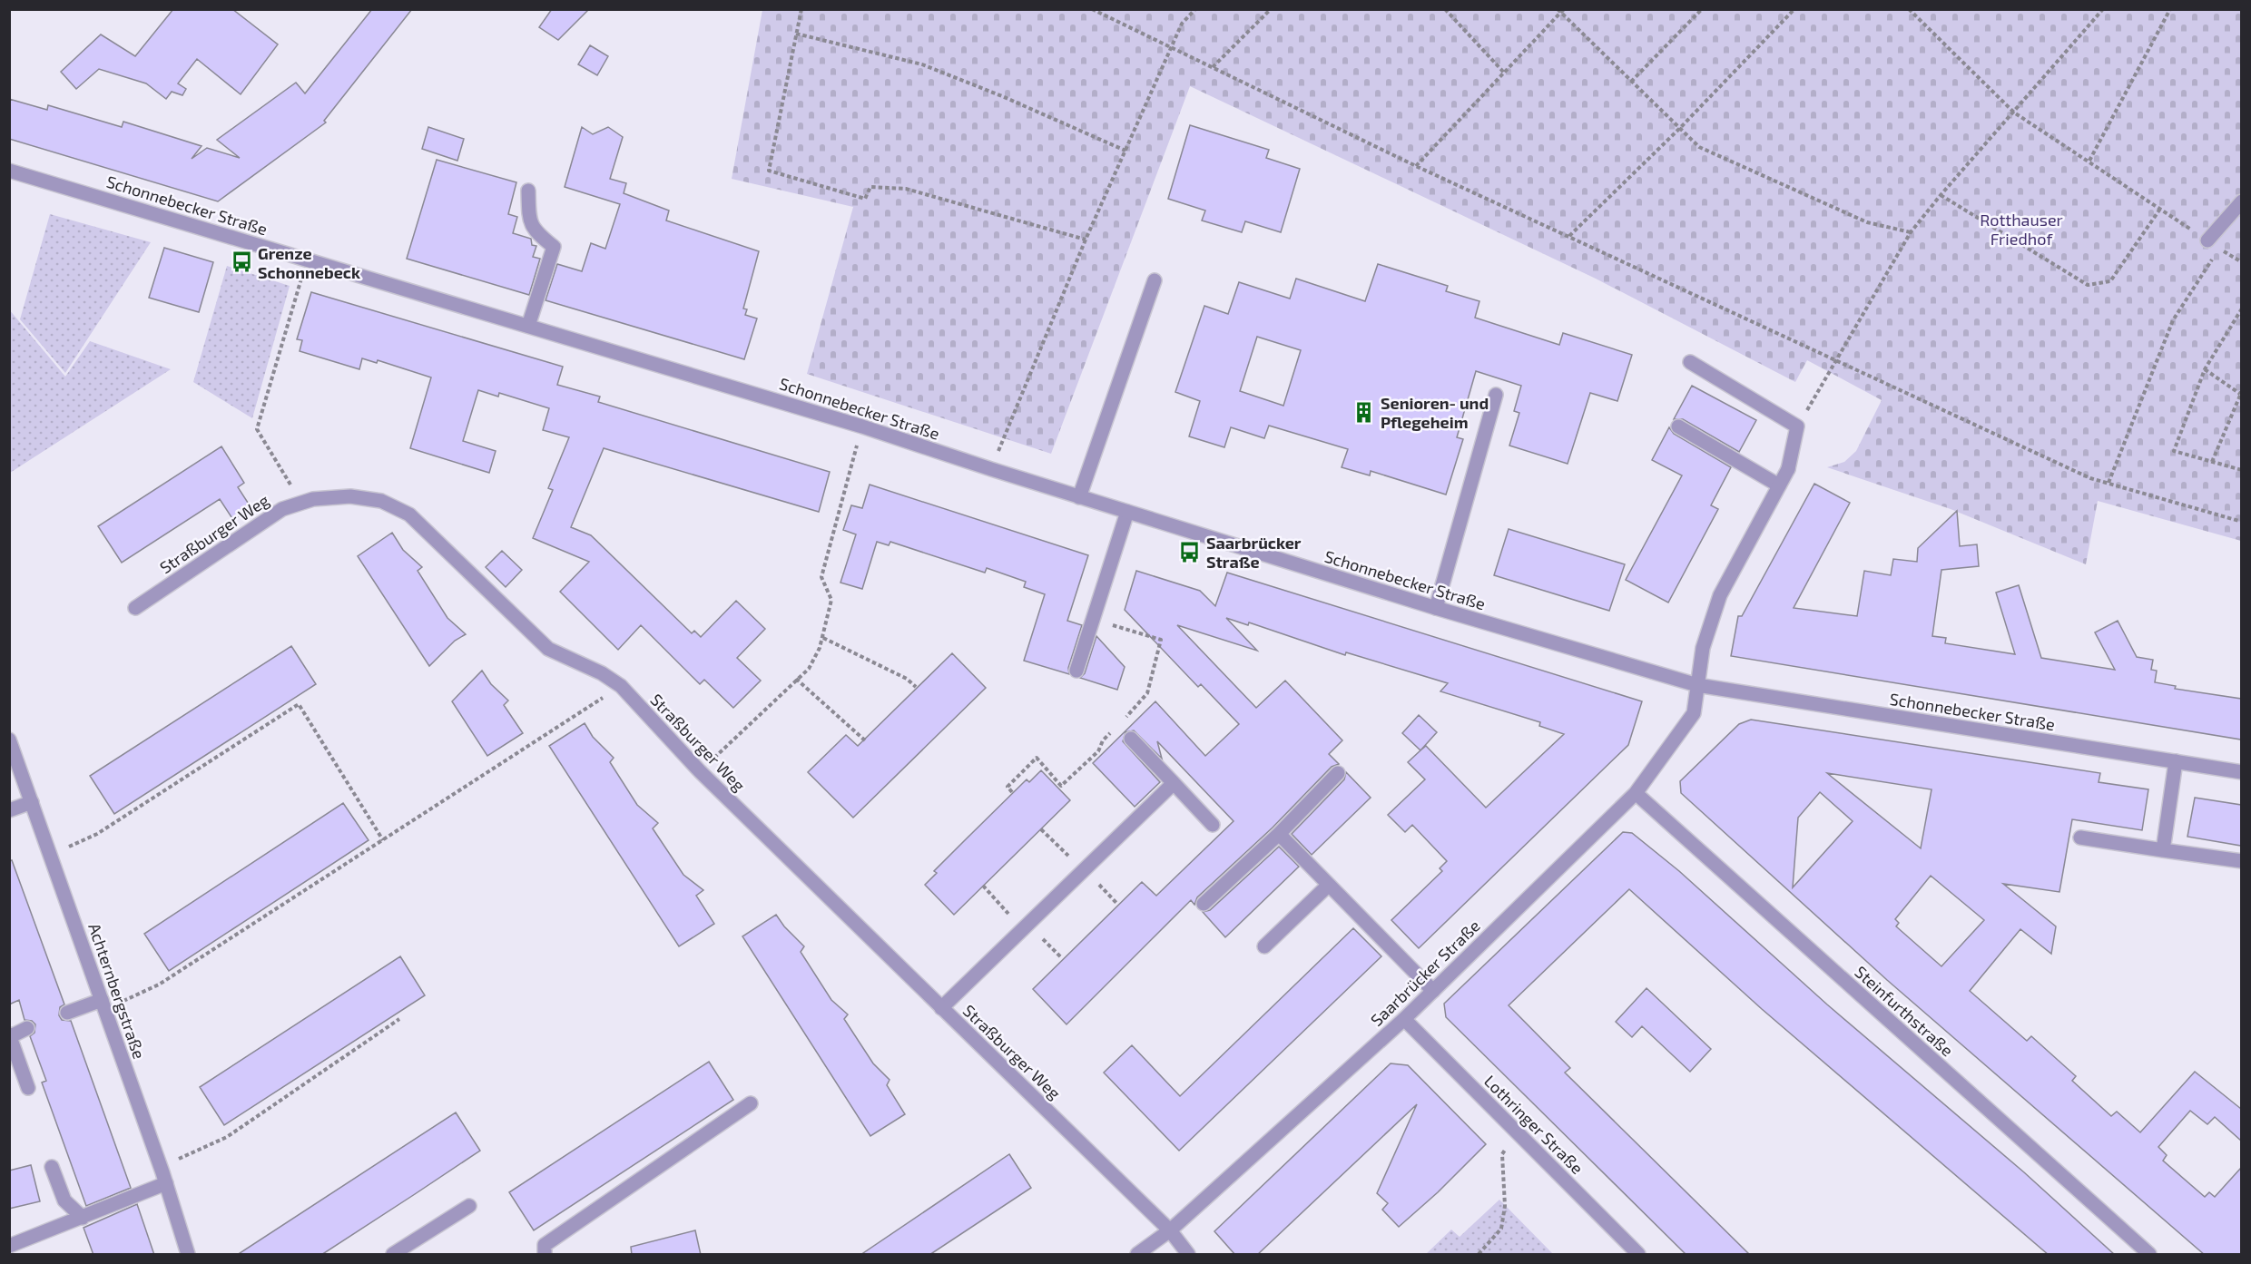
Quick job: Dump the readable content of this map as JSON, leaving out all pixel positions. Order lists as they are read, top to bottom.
{
  "streets": {
    "street": [
      "Schonnebecker Straße",
      "Straßburger Weg",
      "Saarbrücker Straße",
      "Achternbergstraße",
      "Steinfurthstraße",
      "Lothringer Straße"
    ]
  },
  "crossings": [
    ["Schonnebecker Straße", "Saarbrücker Straße"],
    ["Straßburger Weg", "Saarbrücker Straße"],
    ["Saarbrücker Straße", "Steinfurthstraße"],
    ["Saarbrücker Straße", "Lothringer Straße"]
  ],
  "parks": ["Rotthauser Friedhof"],
  "places": {
    "bus stop": ["Grenze Schonnebeck", "Saarbrücker Straße"],
    "building": ["Senioren- und Pflegeheim"]
  }
}
